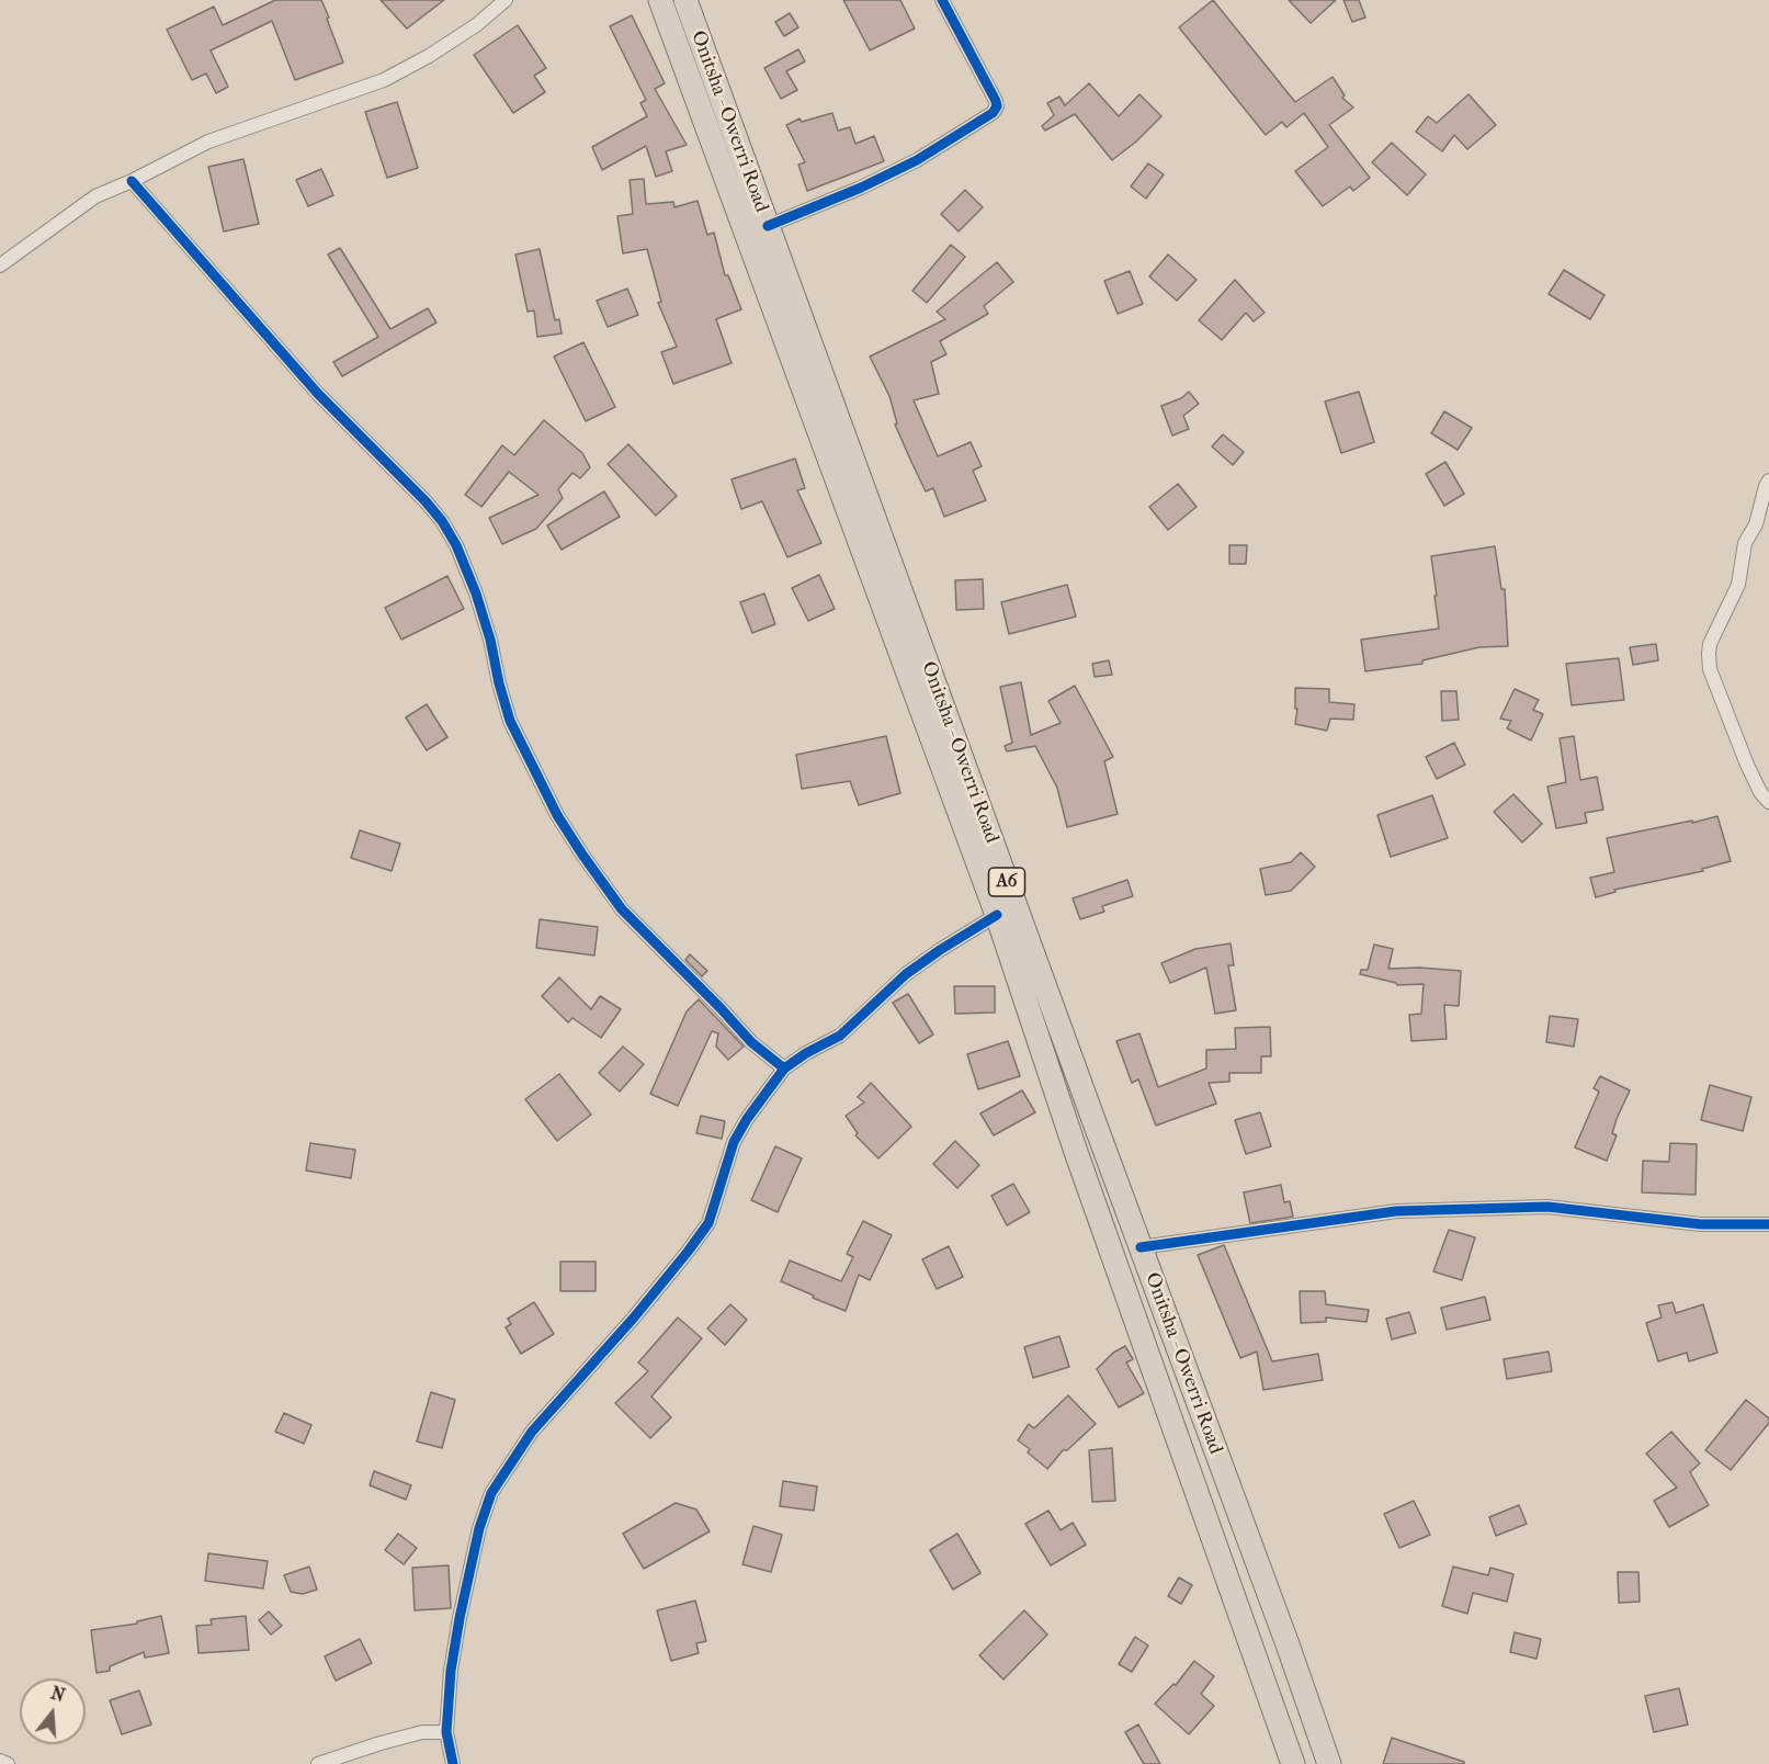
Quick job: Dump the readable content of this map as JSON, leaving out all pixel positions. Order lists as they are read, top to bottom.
{
  "streets": {
    "highway": ["Onitsha - Owerri Road", "A6"]
  },
  "north": "top"
}
